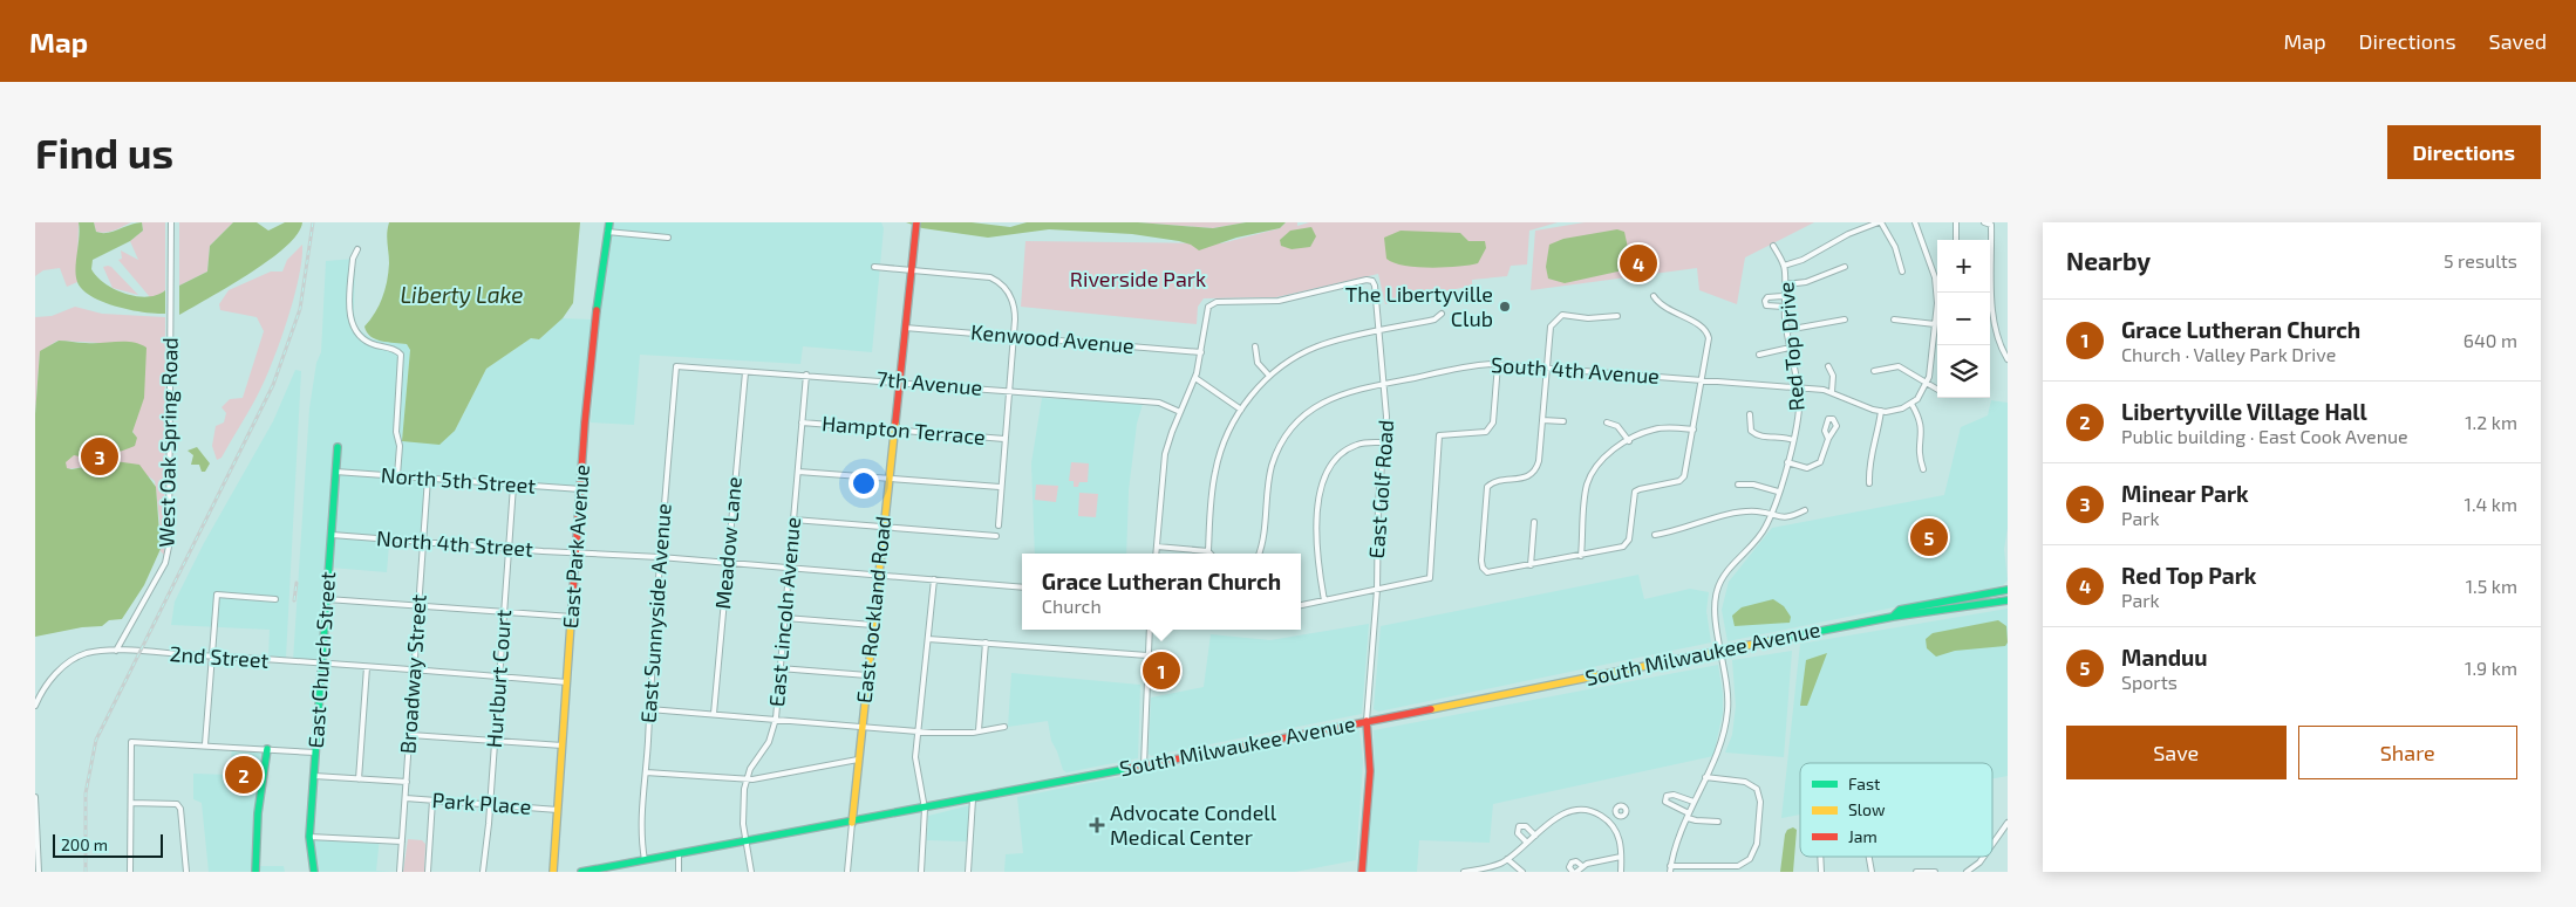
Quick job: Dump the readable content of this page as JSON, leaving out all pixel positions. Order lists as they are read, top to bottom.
{
  "streets": {
    "main road": [
      "East Park Avenue",
      "East Rockland Road",
      "South Milwaukee Avenue",
      "East Church Street"
    ],
    "street": [
      "Kenwood Avenue",
      "Red Top Drive",
      "South 4th Avenue",
      "7th Avenue",
      "Hampton Terrace",
      "West Oak Spring Road",
      "North 5th Street",
      "East Golf Road",
      "Meadow Lane",
      "North 4th Street",
      "East Lincoln Avenue",
      "East Sunnyside Avenue",
      "2nd Street",
      "Broadway Street",
      "Hurlburt Court",
      "Park Place"
    ]
  },
  "crossings": [
    ["Kenwood Avenue", "East Golf Road"],
    ["Kenwood Avenue", "East Rockland Road"],
    ["Red Top Drive", "South 4th Avenue"],
    ["Red Top Drive", "South Milwaukee Avenue"],
    ["South 4th Avenue", "East Golf Road"],
    ["7th Avenue", "Meadow Lane"],
    ["7th Avenue", "East Rockland Road"],
    ["7th Avenue", "East Lincoln Avenue"],
    ["7th Avenue", "East Sunnyside Avenue"],
    ["Hampton Terrace", "East Rockland Road"],
    ["Hampton Terrace", "East Lincoln Avenue"],
    ["West Oak Spring Road", "2nd Street"],
    ["North 5th Street", "East Park Avenue"],
    ["North 5th Street", "East Church Street"],
    ["North 5th Street", "Broadway Street"],
    ["North 5th Street", "Hurlburt Court"],
    ["East Golf Road", "South Milwaukee Avenue"],
    ["North 4th Street", "East Park Avenue"],
    ["North 4th Street", "East Church Street"],
    ["North 4th Street", "Broadway Street"],
    ["North 4th Street", "Hurlburt Court"],
    ["East Park Avenue", "2nd Street"],
    ["East Park Avenue", "Park Place"],
    ["East Rockland Road", "South Milwaukee Avenue"],
    ["East Lincoln Avenue", "South Milwaukee Avenue"],
    ["East Sunnyside Avenue", "South Milwaukee Avenue"],
    ["2nd Street", "East Church Street"],
    ["2nd Street", "Broadway Street"],
    ["2nd Street", "Hurlburt Court"],
    ["Broadway Street", "Park Place"],
    ["Hurlburt Court", "Park Place"]
  ],
  "water": ["Liberty Lake"],
  "parks": ["Riverside Park"],
  "places": {
    "other": ["The Libertyville Club"],
    "health": ["Advocate Condell Medical Center"]
  },
  "legend": ["Fast", "Slow", "Jam"],
  "scale_bar": "200 m",
  "page": {
    "header": "Map",
    "nav": ["Map", "Directions", "Saved"],
    "buttons": [
      "Directions",
      ["Save", "Share"]
    ],
    "title": "Find us",
    "heading": ["Nearby", "5 results"],
    "map_buttons": ["+", "−"],
    "pins": [
      "4",
      "3",
      "5",
      "1",
      "2"
    ],
    "list": [
      {
        "mark": "1",
        "name": "Grace Lutheran Church",
        "note": "Church · Valley Park Drive",
        "value": "640 m"
      },
      {
        "mark": "2",
        "name": "Libertyville Village Hall",
        "note": "Public building · East Cook Avenue",
        "value": "1.2 km"
      },
      {
        "mark": "3",
        "name": "Minear Park",
        "note": "Park",
        "value": "1.4 km"
      },
      {
        "mark": "4",
        "name": "Red Top Park",
        "note": "Park",
        "value": "1.5 km"
      },
      {
        "mark": "5",
        "name": "Manduu",
        "note": "Sports",
        "value": "1.9 km"
      }
    ],
    "popup": ["Grace Lutheran Church", "Church"],
    "scale": "200 m"
  }
}
